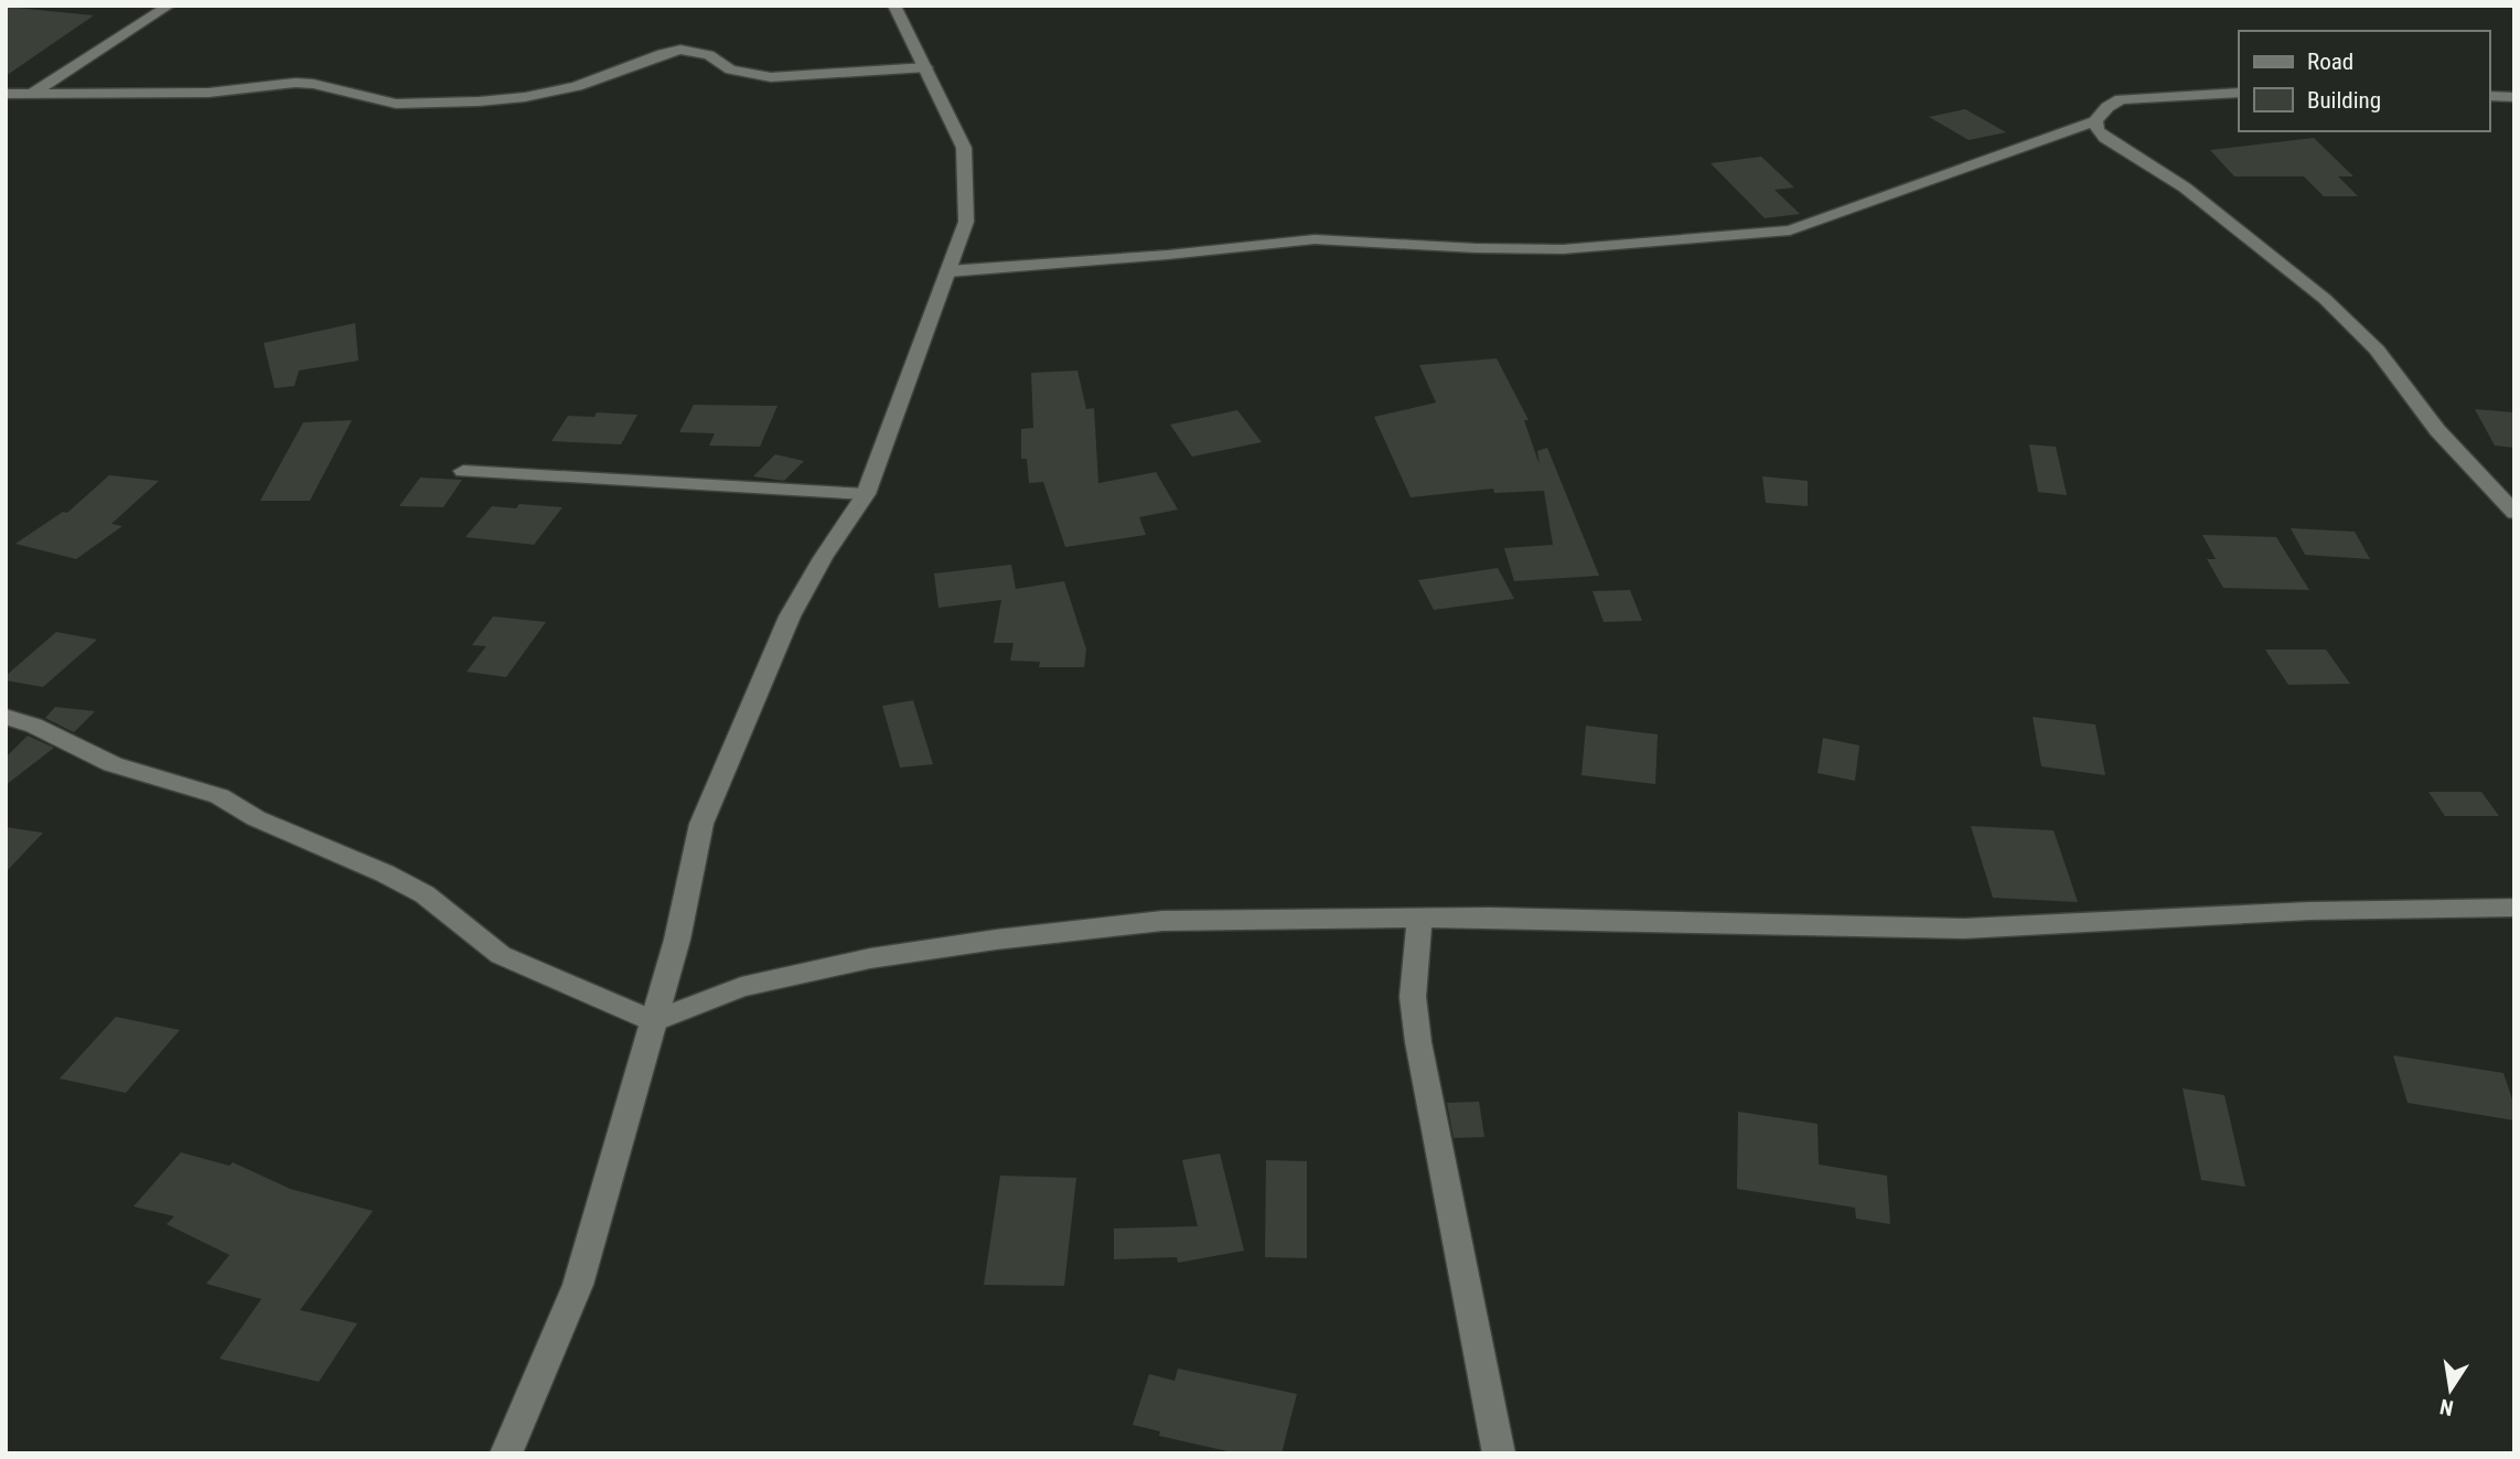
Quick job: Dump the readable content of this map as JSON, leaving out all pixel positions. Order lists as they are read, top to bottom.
{
  "legend": ["Road", "Building"],
  "north": "bottom"
}
